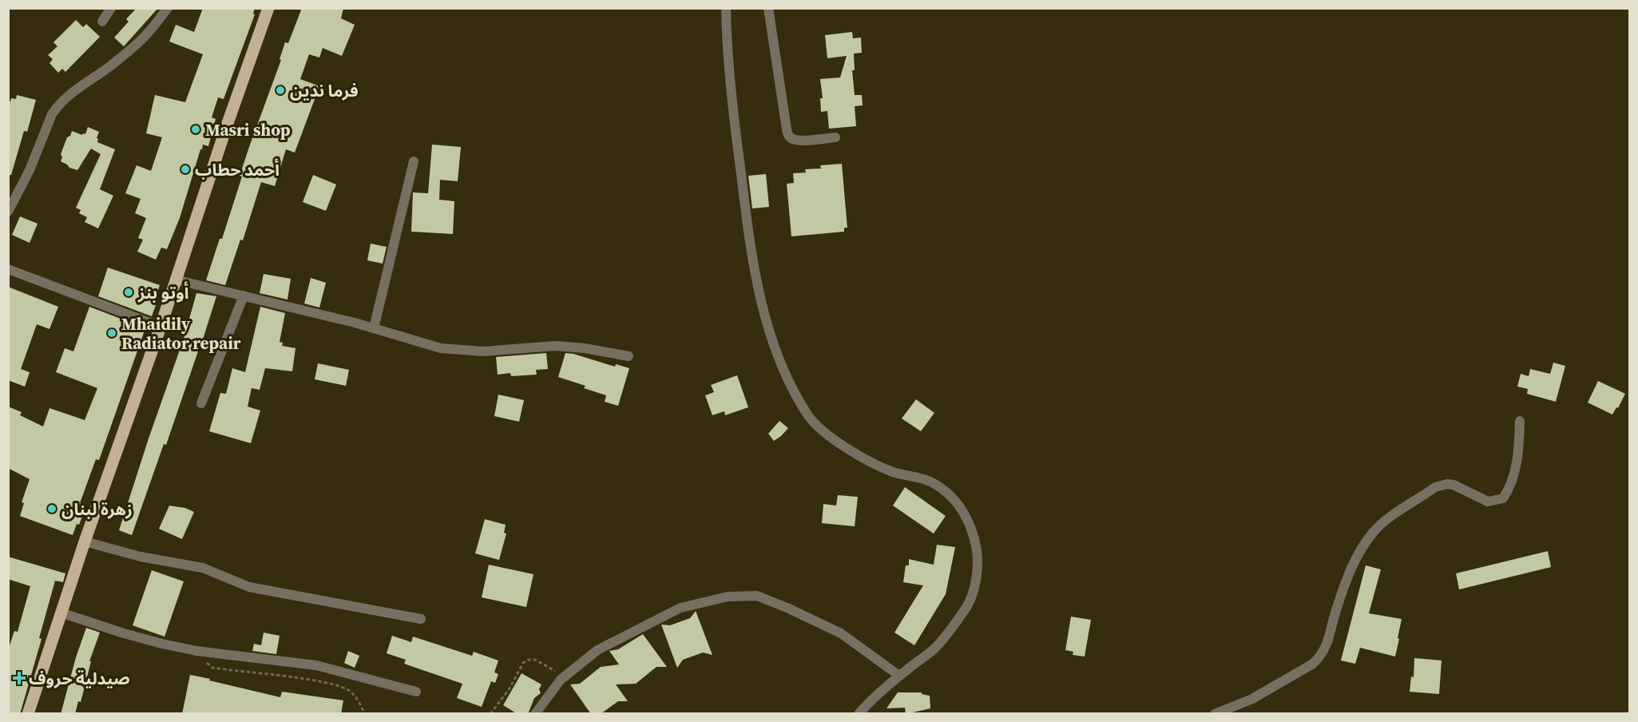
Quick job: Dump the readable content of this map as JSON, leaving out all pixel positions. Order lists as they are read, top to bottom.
{
  "places": {
    "other": [
      "فرما ندين",
      "Masri shop",
      "أحمد حطاب",
      "أوتو بنز",
      "Mhaidily Radiator repair",
      "زهرة لبنان"
    ],
    "health": ["صيدلية حروف"]
  }
}
